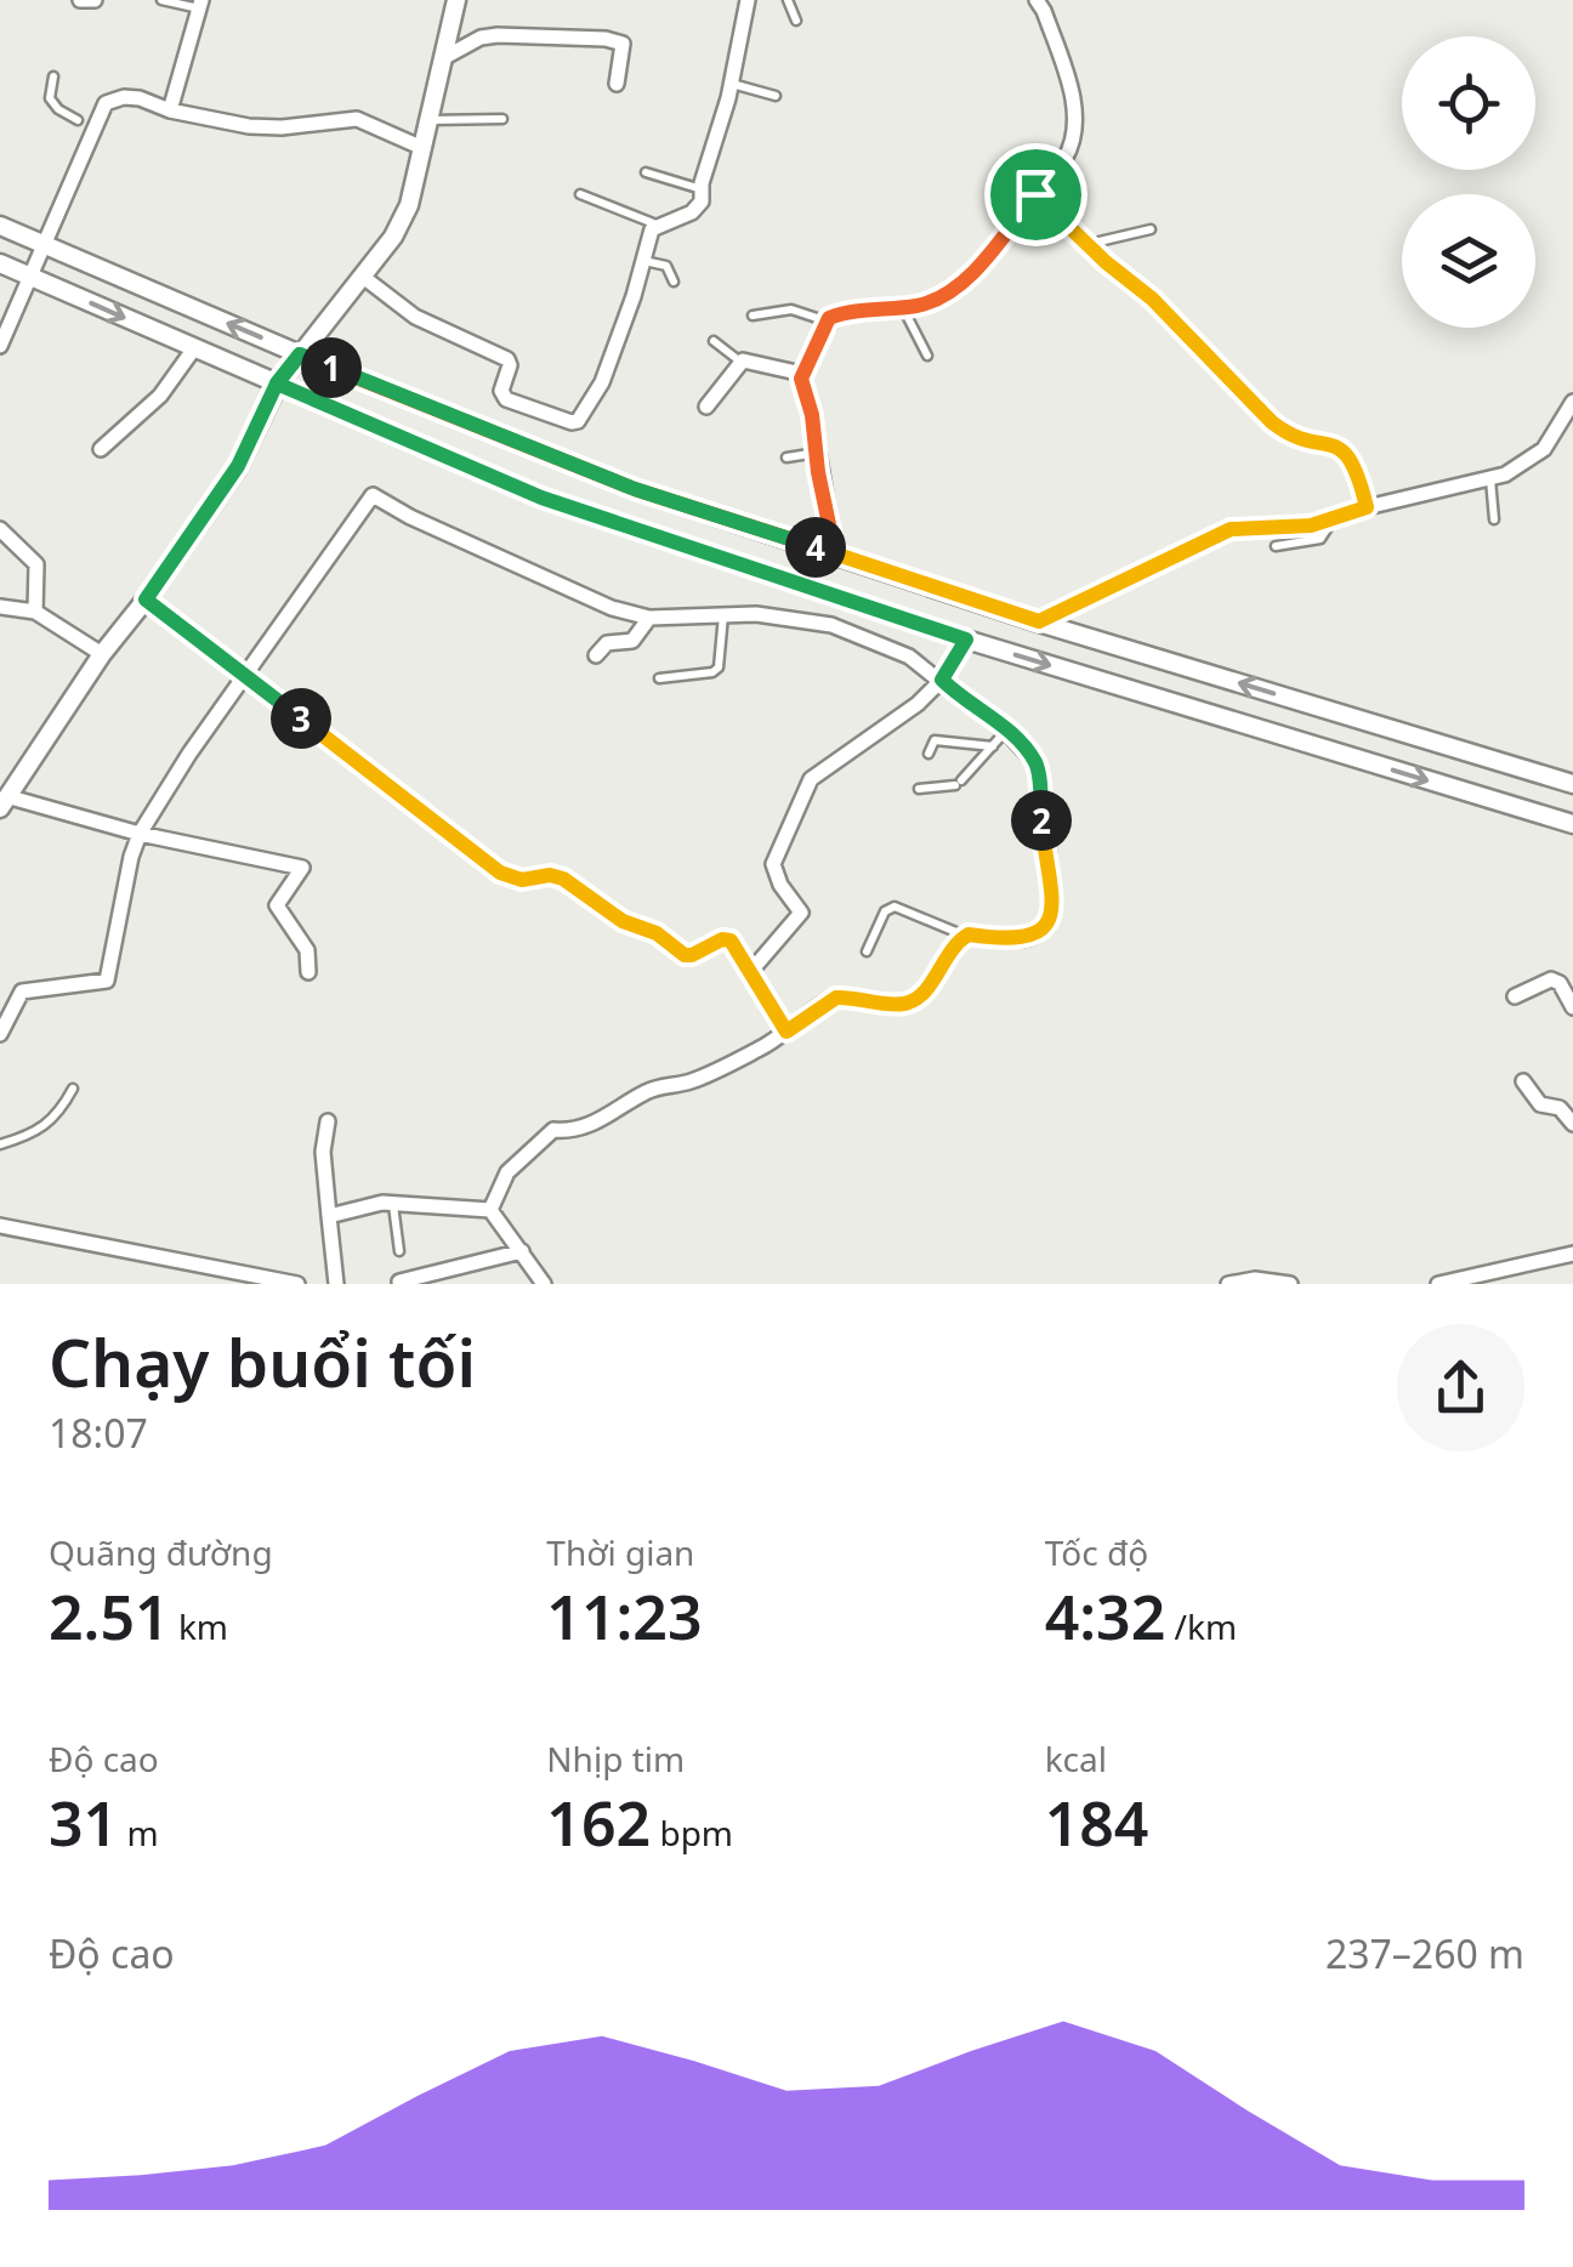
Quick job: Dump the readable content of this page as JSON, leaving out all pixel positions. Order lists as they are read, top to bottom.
{
  "page": {
    "pins": [
      "1",
      "4",
      "3",
      "2"
    ],
    "heading": ["Chạy buổi tối", "18:07"],
    "stats": [
      ["Quãng đường", "2.51 km"],
      ["Thời gian", "11:23"],
      ["Tốc độ", "4:32 /km"],
      ["Độ cao", "31 m"],
      ["Nhịp tim", "162 bpm"],
      ["kcal", "184"]
    ],
    "chart": ["Độ cao", "237–260 m"]
  }
}
